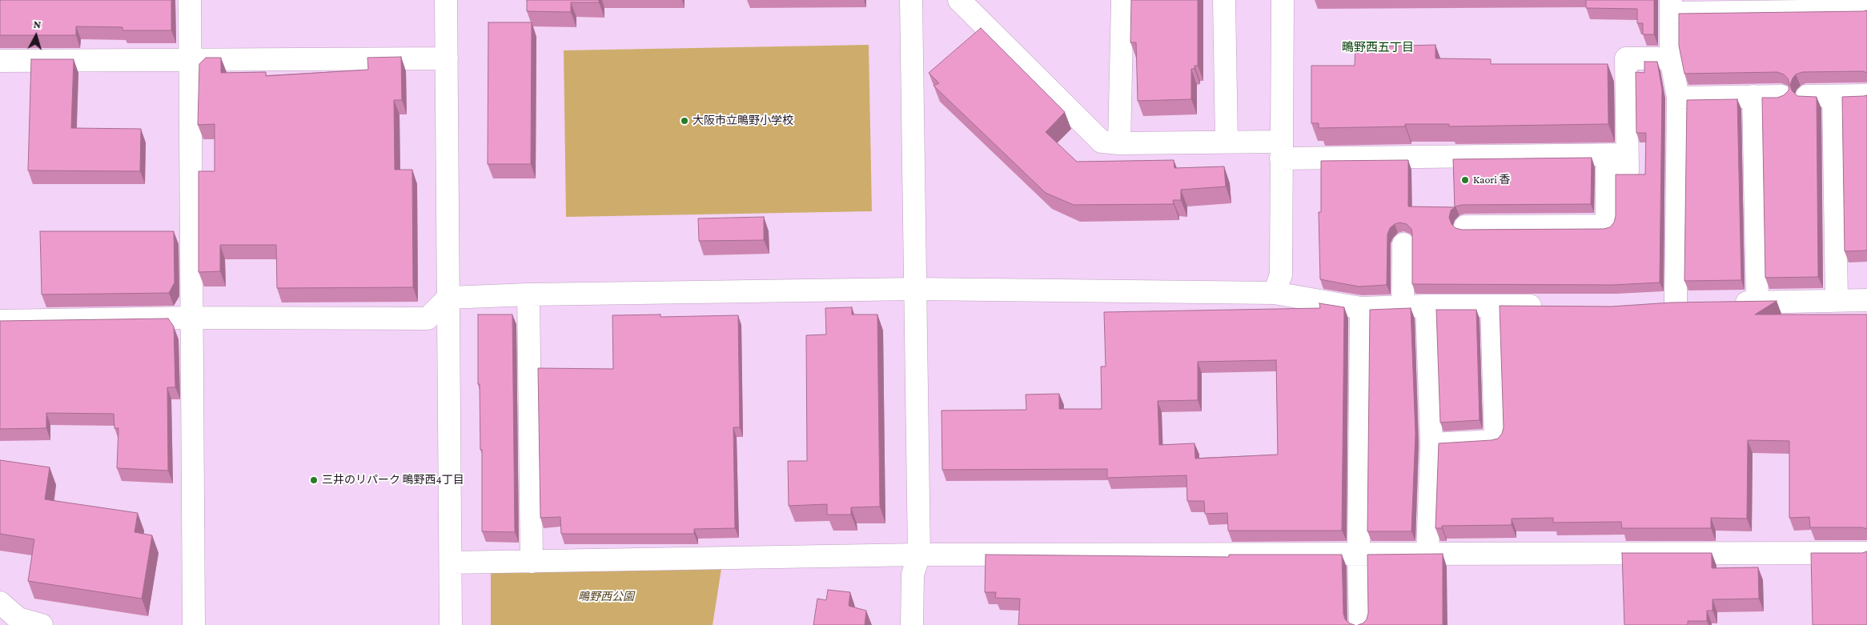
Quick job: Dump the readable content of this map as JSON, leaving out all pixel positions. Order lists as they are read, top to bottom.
{
  "districts": ["鴫野西五丁目"],
  "parks": ["鴫野西公園"],
  "places": ["大阪市立鴫野小学校", "Kaori 香", "三井のリパーク 鴫野西4丁目"],
  "north": "top"
}
